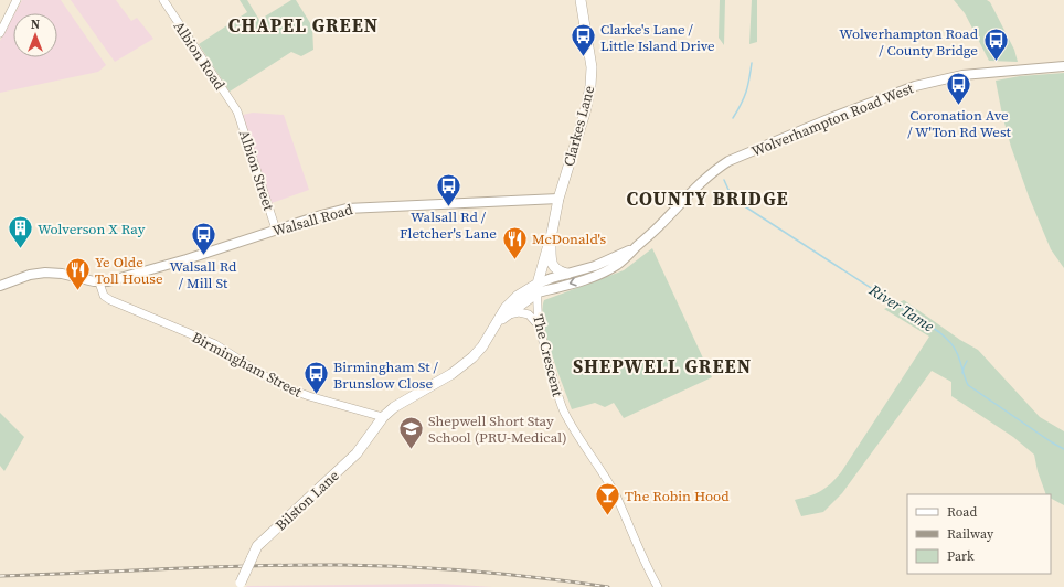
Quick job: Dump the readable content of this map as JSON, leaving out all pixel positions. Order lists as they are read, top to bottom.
{
  "streets": {
    "main road": [
      "Wolverhampton Road West",
      "Clarkes Lane",
      "Walsall Road",
      "Bilston Lane"
    ],
    "street": [
      "Albion Road",
      "Albion Street",
      "The Crescent",
      "Birmingham Street"
    ]
  },
  "crossings": [
    ["Albion Road", "Albion Street"],
    ["Wolverhampton Road West", "The Crescent"],
    ["Clarkes Lane", "Walsall Road"],
    ["Albion Street", "Walsall Road"],
    ["Walsall Road", "Birmingham Street"],
    ["Birmingham Street", "Bilston Lane"]
  ],
  "districts": ["CHAPEL GREEN", "COUNTY BRIDGE", "SHEPWELL GREEN"],
  "water": ["River Tame"],
  "places": {
    "bus stop": [
      "Clarke's Lane / Little Island Drive",
      "Wolverhampton Road / County Bridge",
      "Coronation Ave / W'Ton Rd West",
      "Walsall Rd / Fletcher's Lane",
      "Walsall Rd / Mill St",
      "Birmingham St / Brunslow Close"
    ],
    "building": ["Wolverson X Ray"],
    "restaurant": ["McDonald's", "Ye Olde Toll House"],
    "school or university": ["Shepwell Short Stay School (PRU-Medical)"],
    "bar": ["The Robin Hood"]
  },
  "legend": ["Road", "Railway", "Park"],
  "north": "top"
}
